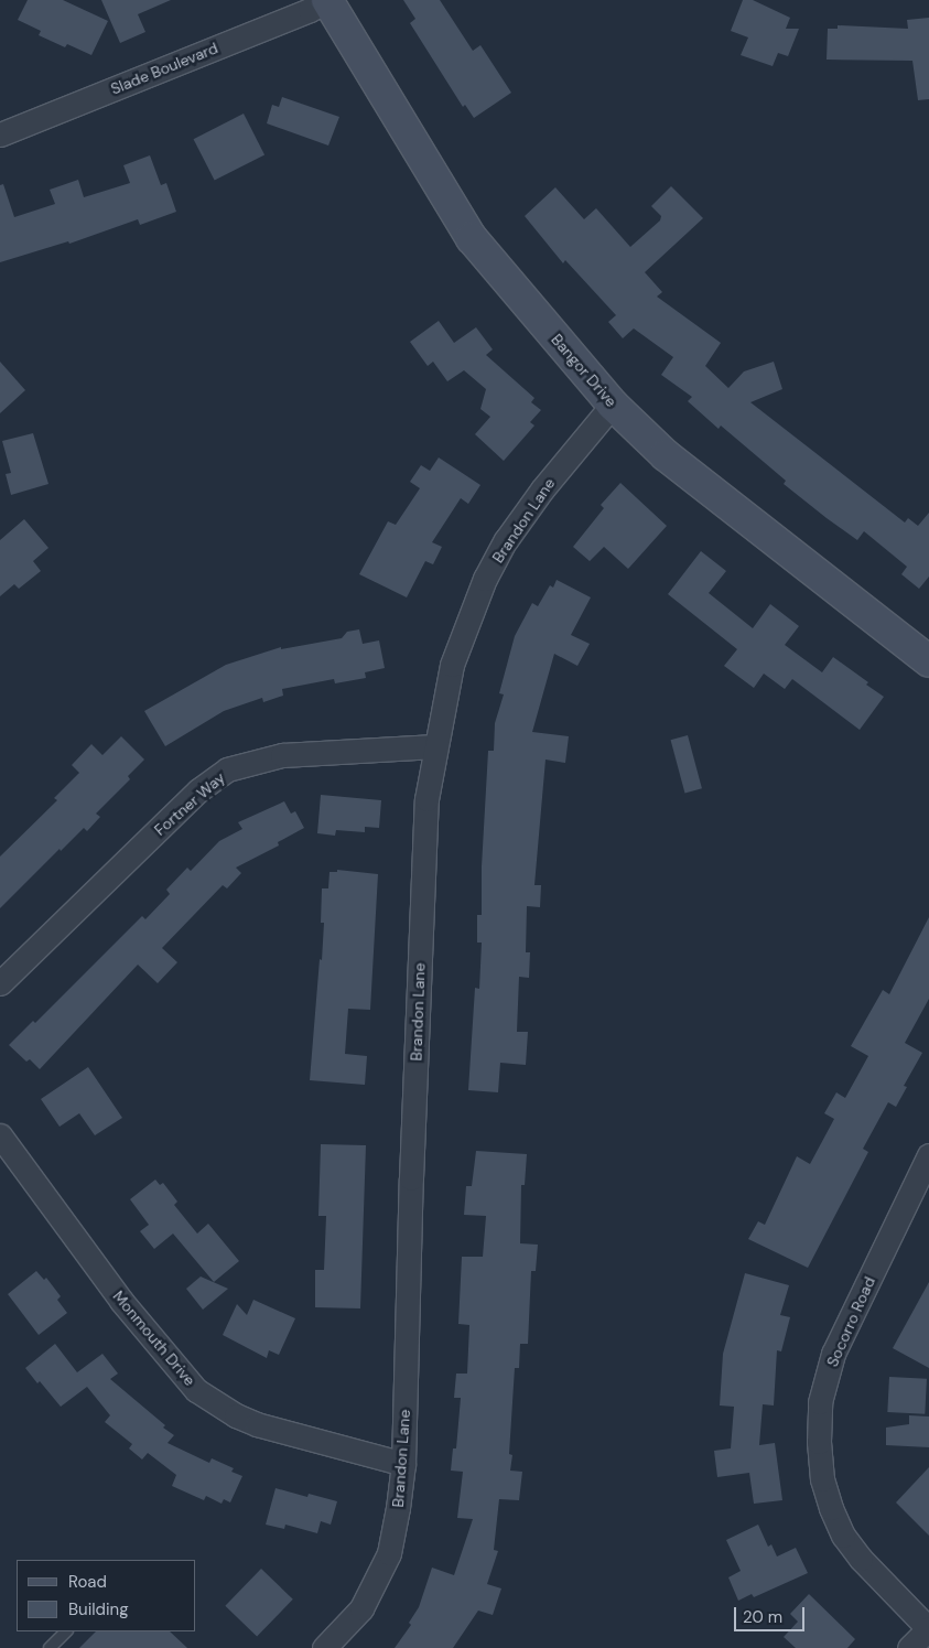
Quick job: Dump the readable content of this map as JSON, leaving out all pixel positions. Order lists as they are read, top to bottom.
{
  "streets": {
    "street": [
      "Slade Boulevard",
      "Bangor Drive",
      "Brandon Lane",
      "Fortner Way",
      "Socorro Road",
      "Monmouth Drive"
    ]
  },
  "crossings": [
    ["Slade Boulevard", "Bangor Drive"],
    ["Bangor Drive", "Brandon Lane"],
    ["Brandon Lane", "Fortner Way"],
    ["Brandon Lane", "Monmouth Drive"]
  ],
  "legend": ["Road", "Building"],
  "scale_bar": "20 m"
}
